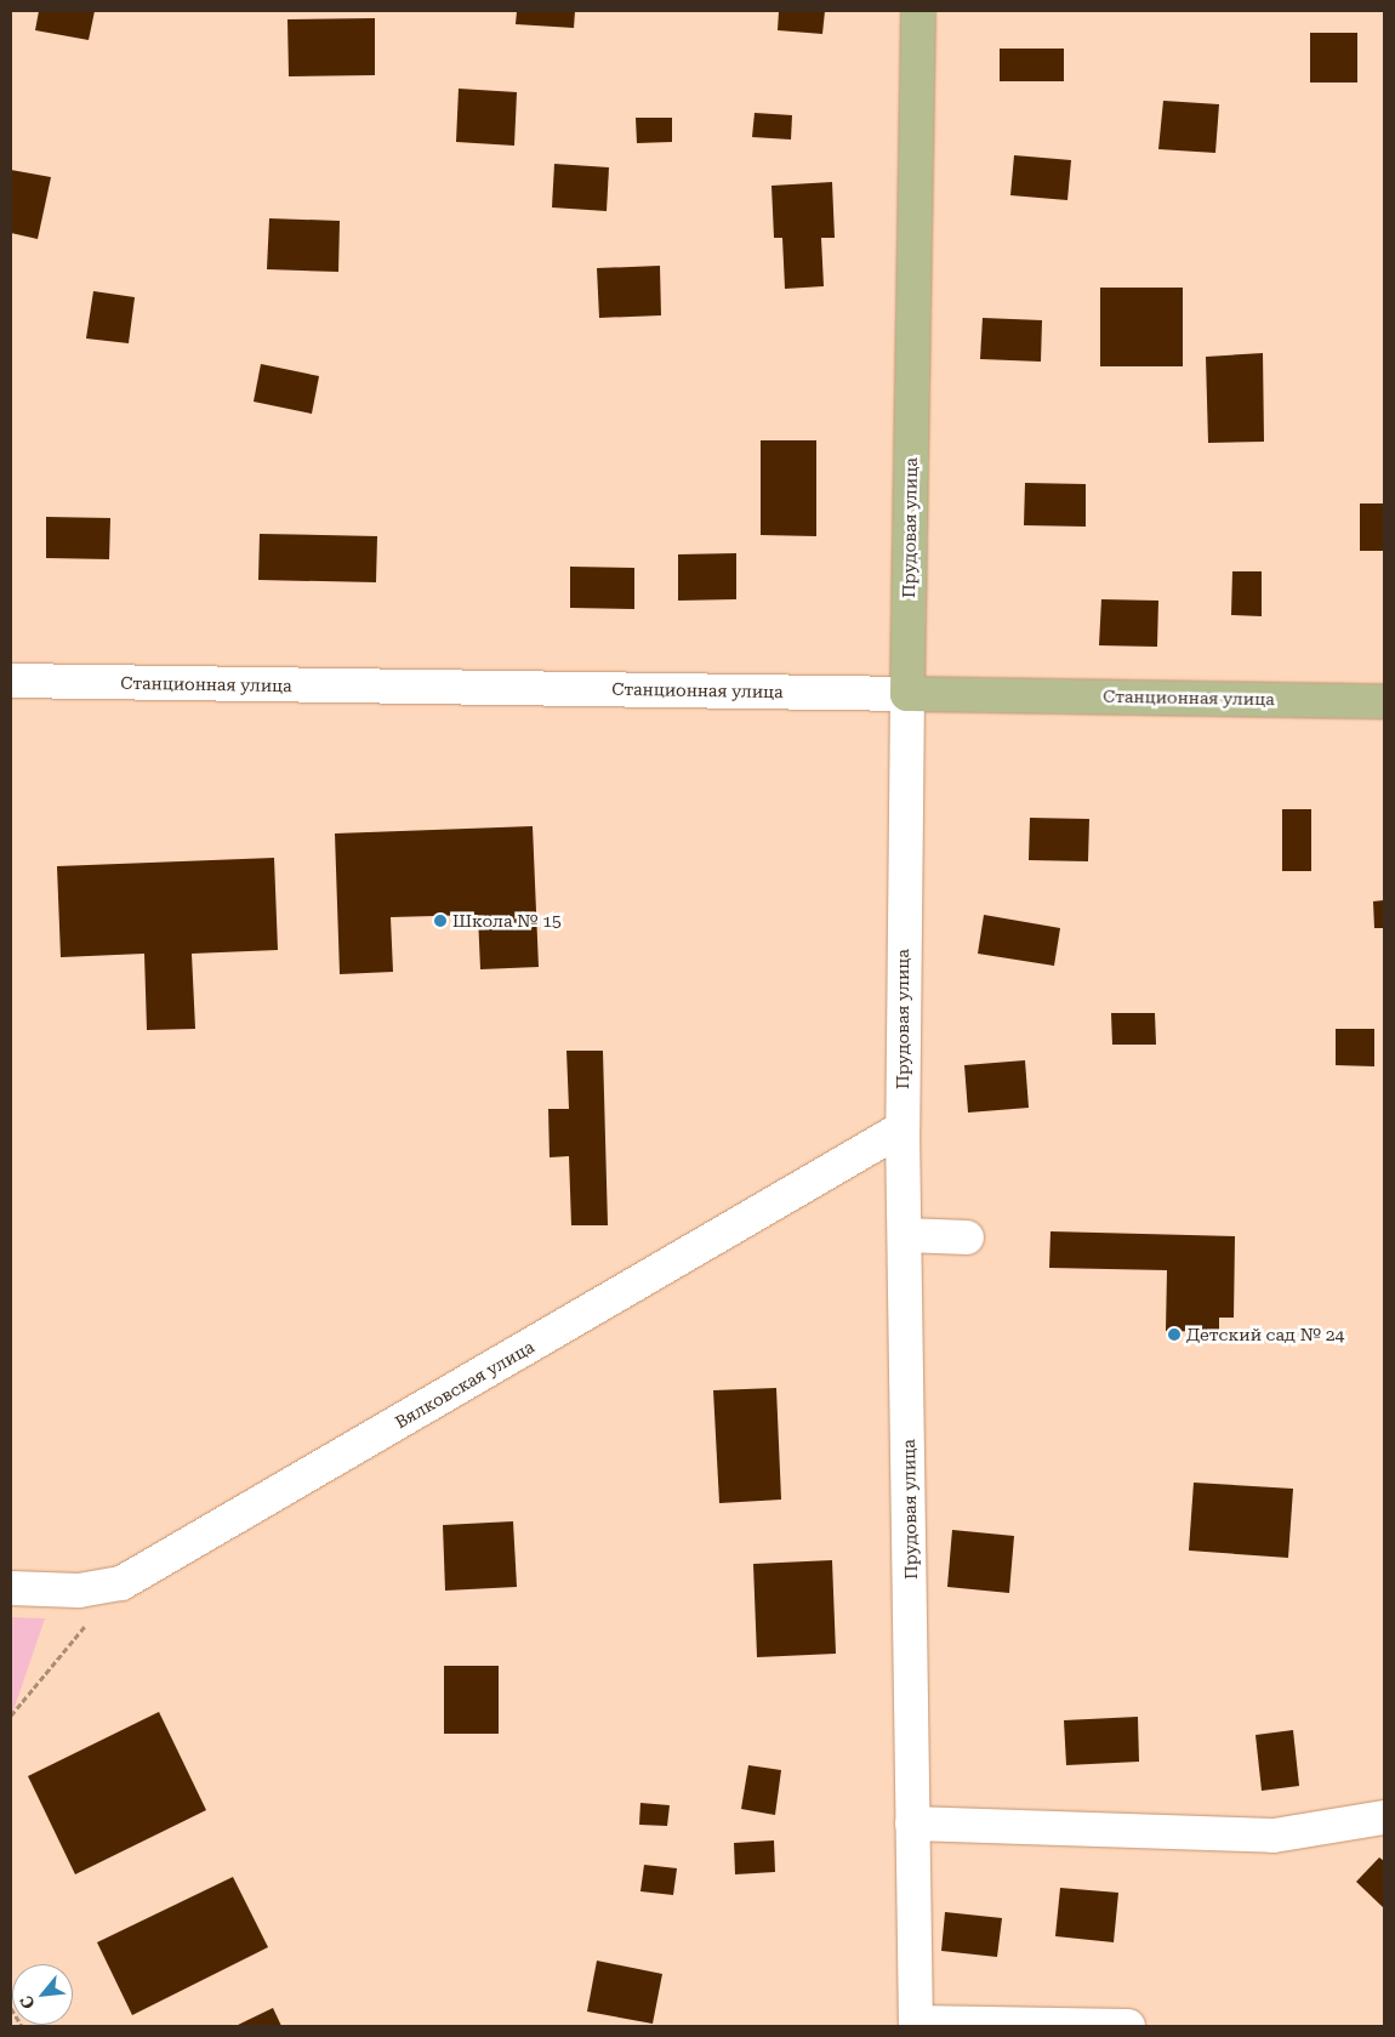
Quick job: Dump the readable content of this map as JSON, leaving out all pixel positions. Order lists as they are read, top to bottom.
{
  "streets": {
    "main road": ["Прудовая улица", "Станционная улица"],
    "street": ["Вялковская улица"]
  },
  "crossings": [
    ["Прудовая улица", "Станционная улица"],
    ["Прудовая улица", "Вялковская улица"]
  ],
  "places": ["Школа № 15", "Детский сад № 24"],
  "north": "bottom left"
}
